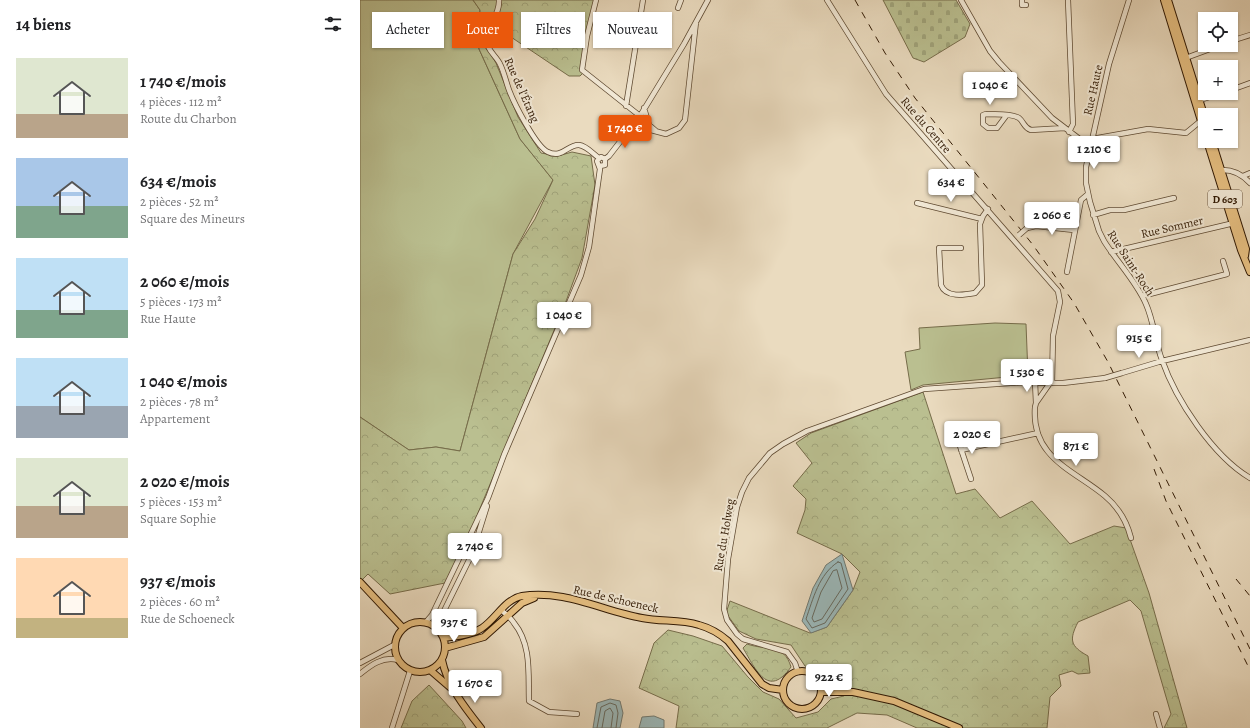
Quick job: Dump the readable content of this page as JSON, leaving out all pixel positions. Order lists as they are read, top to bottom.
{
  "streets": {
    "main road": ["D 603", "Rue de Schoeneck"],
    "street": [
      "Rue de l'Étang",
      "Rue Haute",
      "Rue du Centre",
      "Rue Sommer",
      "Rue Saint-Roch",
      "Rue du Holweg"
    ]
  },
  "crossings": [
    ["Rue Haute", "Rue Saint-Roch"],
    ["Rue du Centre", "Rue du Holweg"],
    ["D 603", "Rue Sommer"],
    ["Rue Sommer", "Rue Saint-Roch"],
    ["Rue Saint-Roch", "Rue du Holweg"],
    ["Rue du Holweg", "Rue de Schoeneck"]
  ],
  "page": {
    "heading": "14 biens",
    "map_buttons": ["+", "−"],
    "chip": [
      "Acheter",
      "Louer",
      "Filtres",
      "Nouveau"
    ],
    "list": [
      {
        "name": "1 740 €/mois",
        "note": "4 pièces · 112 m² · Route du Charbon"
      },
      {
        "name": "634 €/mois",
        "note": "2 pièces · 52 m² · Square des Mineurs"
      },
      {
        "name": "2 060 €/mois",
        "note": "5 pièces · 173 m² · Rue Haute"
      },
      {
        "name": "1 040 €/mois",
        "note": "2 pièces · 78 m² · Appartement"
      },
      {
        "name": "2 020 €/mois",
        "note": "5 pièces · 153 m² · Square Sophie"
      },
      {
        "name": "937 €/mois",
        "note": "2 pièces · 60 m² · Rue de Schoeneck"
      }
    ],
    "price": [
      "1 040 €",
      "1 740 €",
      "1 210 €",
      "634 €",
      "2 060 €",
      "1 040 €",
      "915 €",
      "1 530 €",
      "2 020 €",
      "871 €",
      "2 740 €",
      "937 €",
      "922 €",
      "1 670 €"
    ]
  }
}
